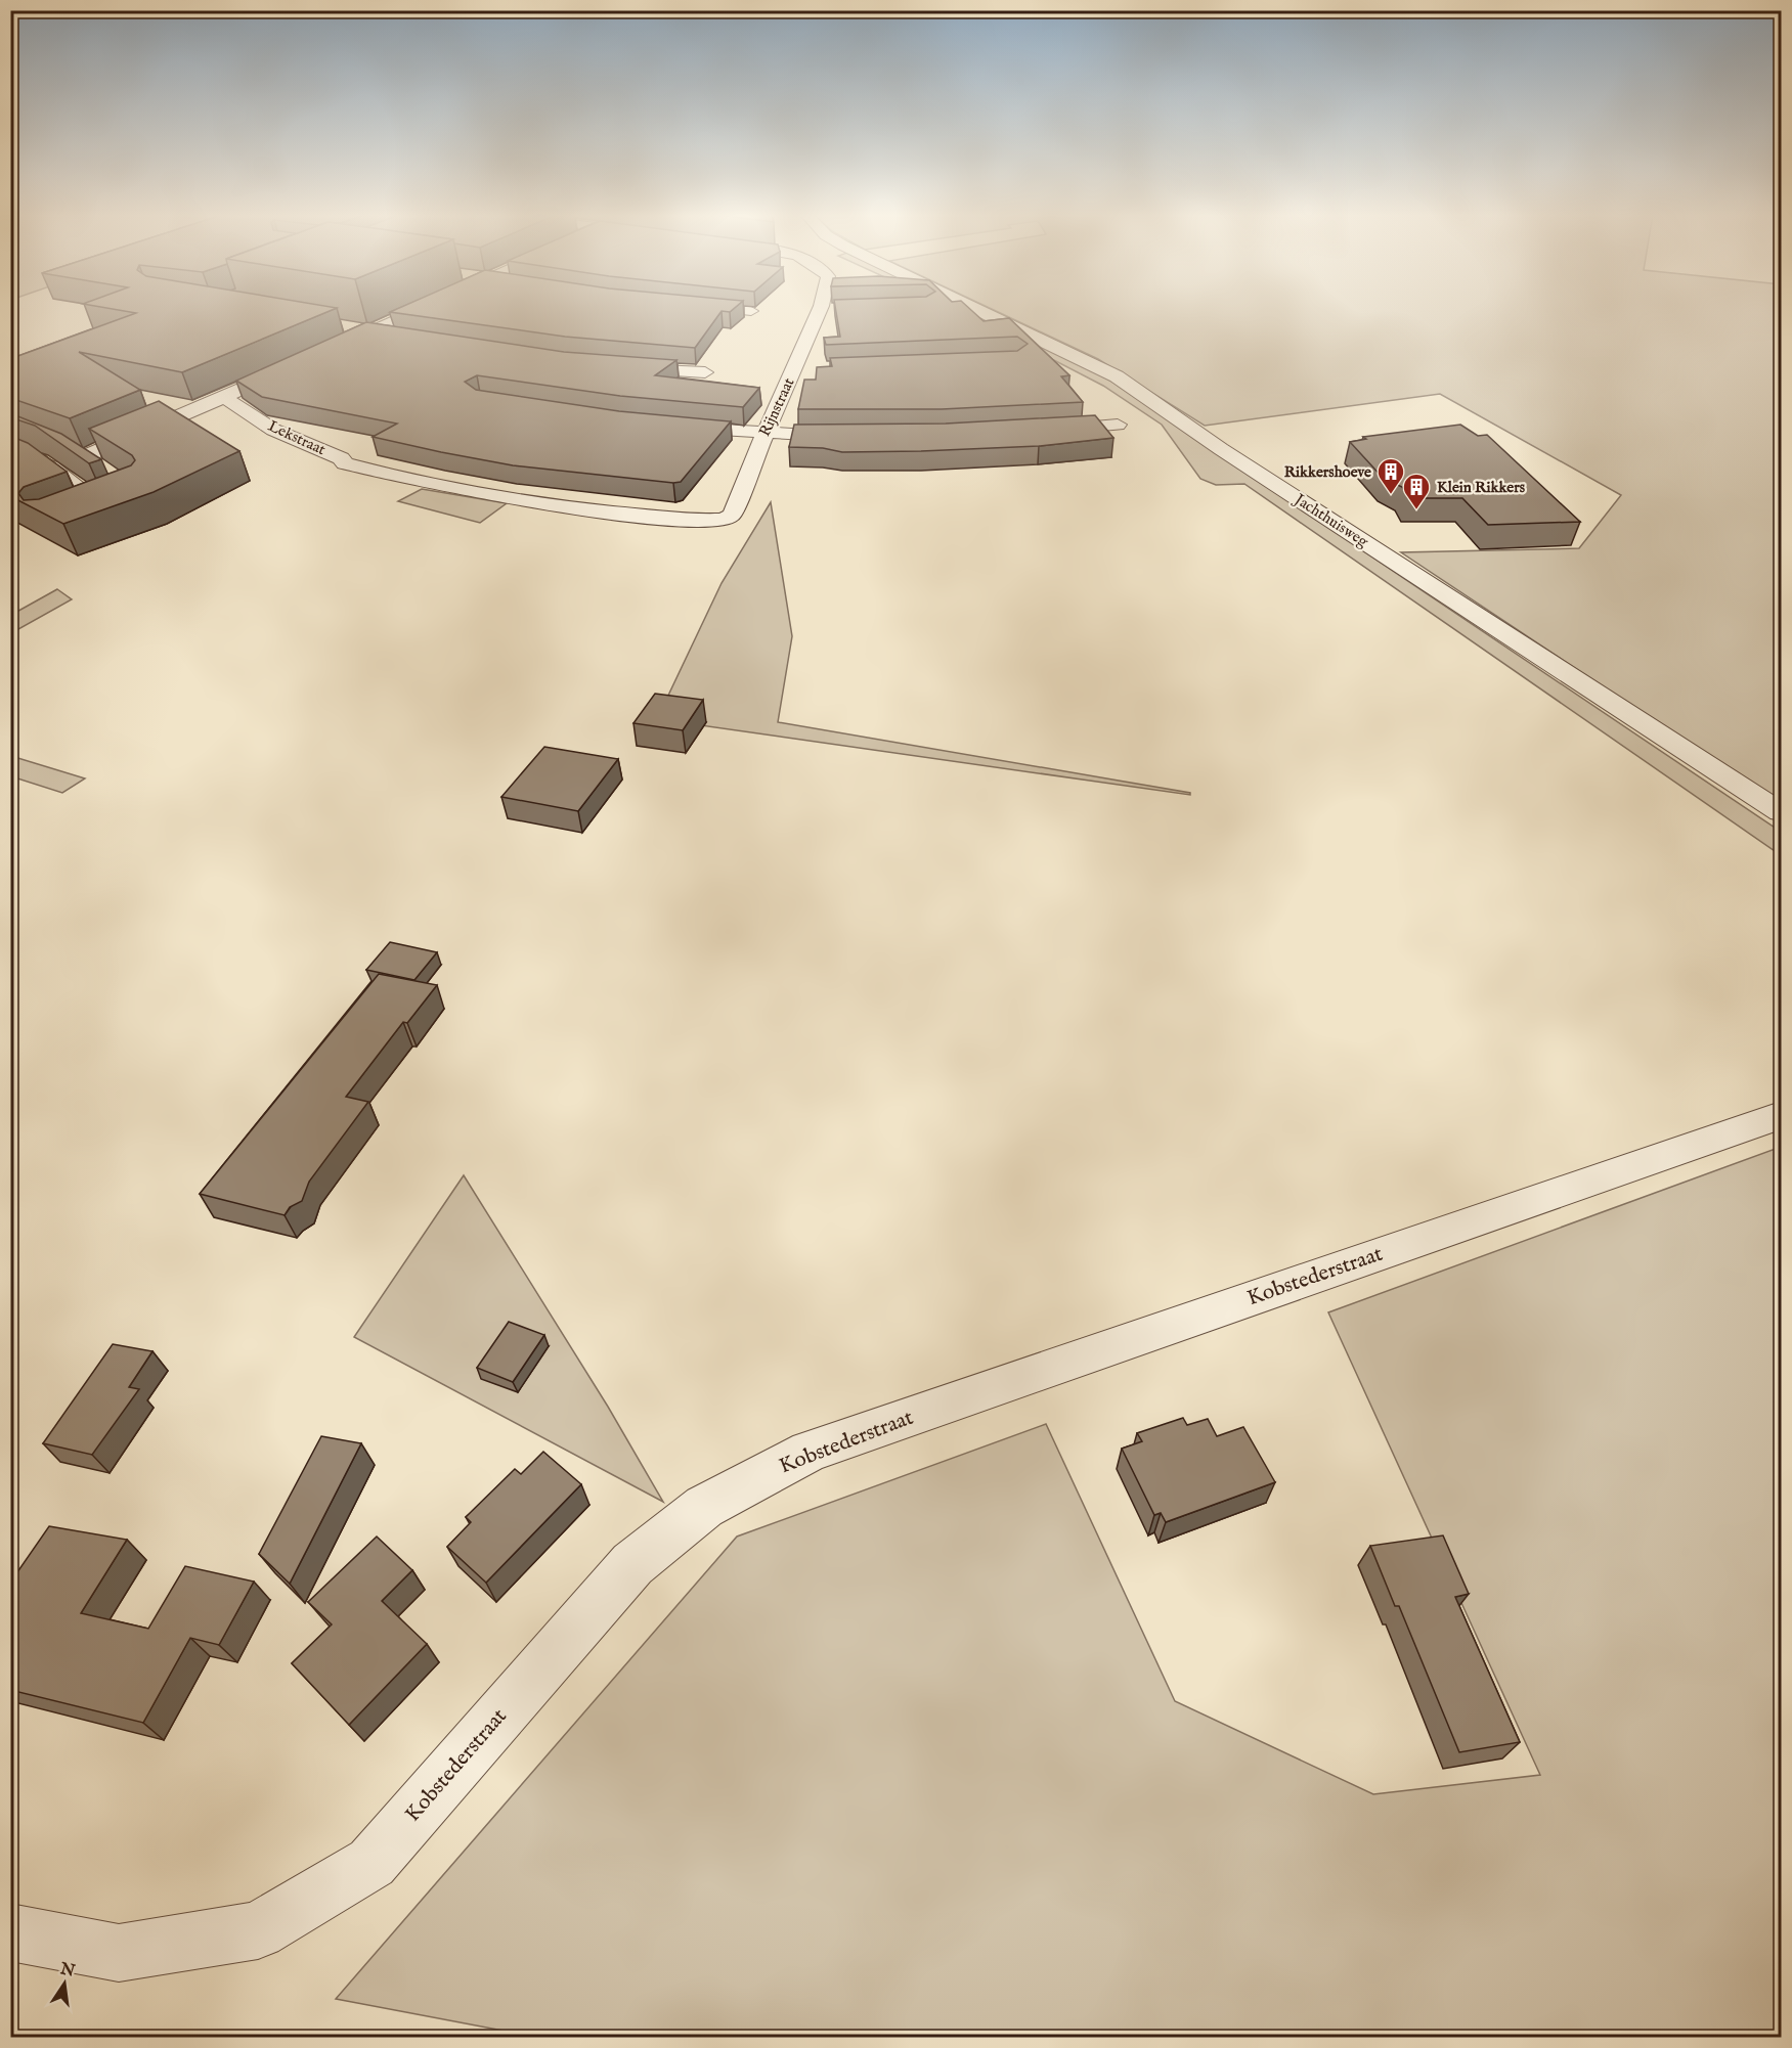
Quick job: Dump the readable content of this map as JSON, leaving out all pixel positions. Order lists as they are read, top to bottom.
{
  "streets": {
    "street": [
      "Rijnstraat",
      "Lekstraat",
      "Jachthuisweg",
      "Kobstederstraat"
    ]
  },
  "crossings": [
    ["Rijnstraat", "Lekstraat"]
  ],
  "places": {
    "building": ["Rikkershoeve", "Klein Rikkers"]
  },
  "north": "top"
}
